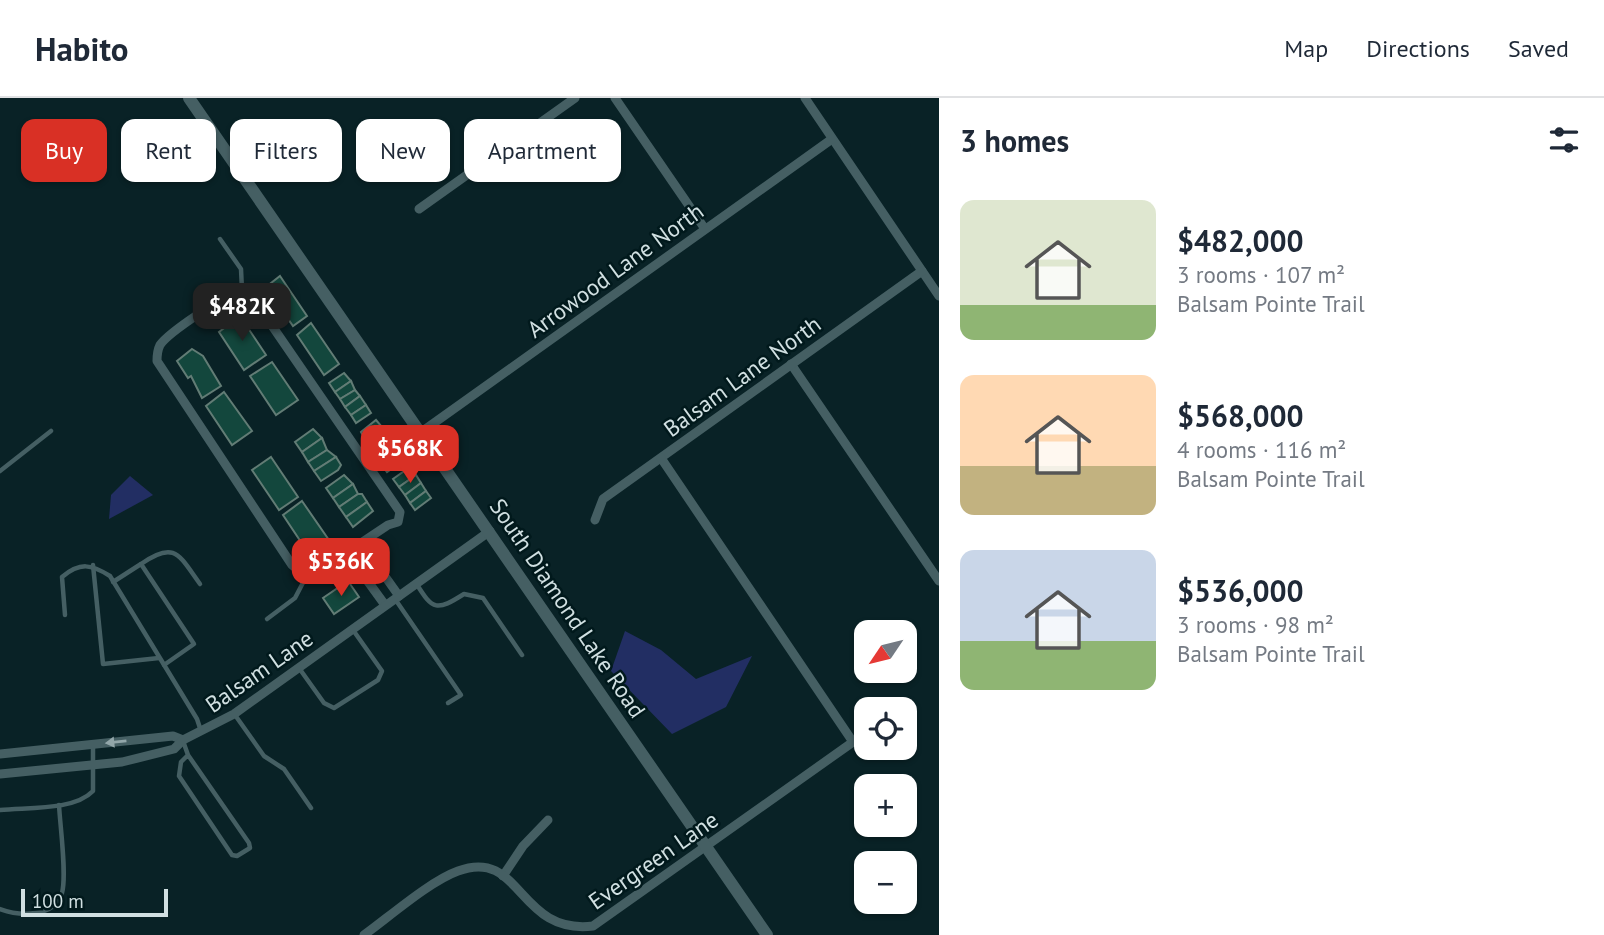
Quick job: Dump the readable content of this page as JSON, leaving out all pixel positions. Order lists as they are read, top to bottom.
{
  "streets": {
    "street": [
      "Arrowood Lane North",
      "Balsam Lane North",
      "South Diamond Lake Road",
      "Balsam Lane",
      "Evergreen Lane"
    ]
  },
  "crossings": [
    ["Arrowood Lane North", "South Diamond Lake Road"],
    ["Balsam Lane North", "Evergreen Lane"],
    ["South Diamond Lake Road", "Balsam Lane"],
    ["South Diamond Lake Road", "Evergreen Lane"]
  ],
  "scale_bar": "100 m",
  "north": "bottom left",
  "page": {
    "header": "Habito",
    "nav": ["Map", "Directions", "Saved"],
    "heading": "3 homes",
    "chip": [
      "Buy",
      "Rent",
      "Filters",
      "New",
      "Apartment"
    ],
    "list": [
      {
        "name": "$482,000",
        "note": "3 rooms · 107 m² · Balsam Pointe Trail"
      },
      {
        "name": "$568,000",
        "note": "4 rooms · 116 m² · Balsam Pointe Trail"
      },
      {
        "name": "$536,000",
        "note": "3 rooms · 98 m² · Balsam Pointe Trail"
      }
    ],
    "price": ["$482K", "$568K", "$536K"],
    "map_buttons": ["+", "−"],
    "scale": "100 m"
  }
}
